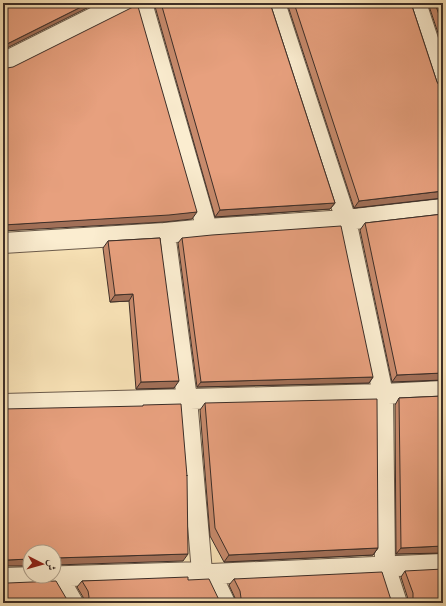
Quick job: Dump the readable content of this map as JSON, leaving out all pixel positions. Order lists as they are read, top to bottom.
{
  "north": "right"
}
